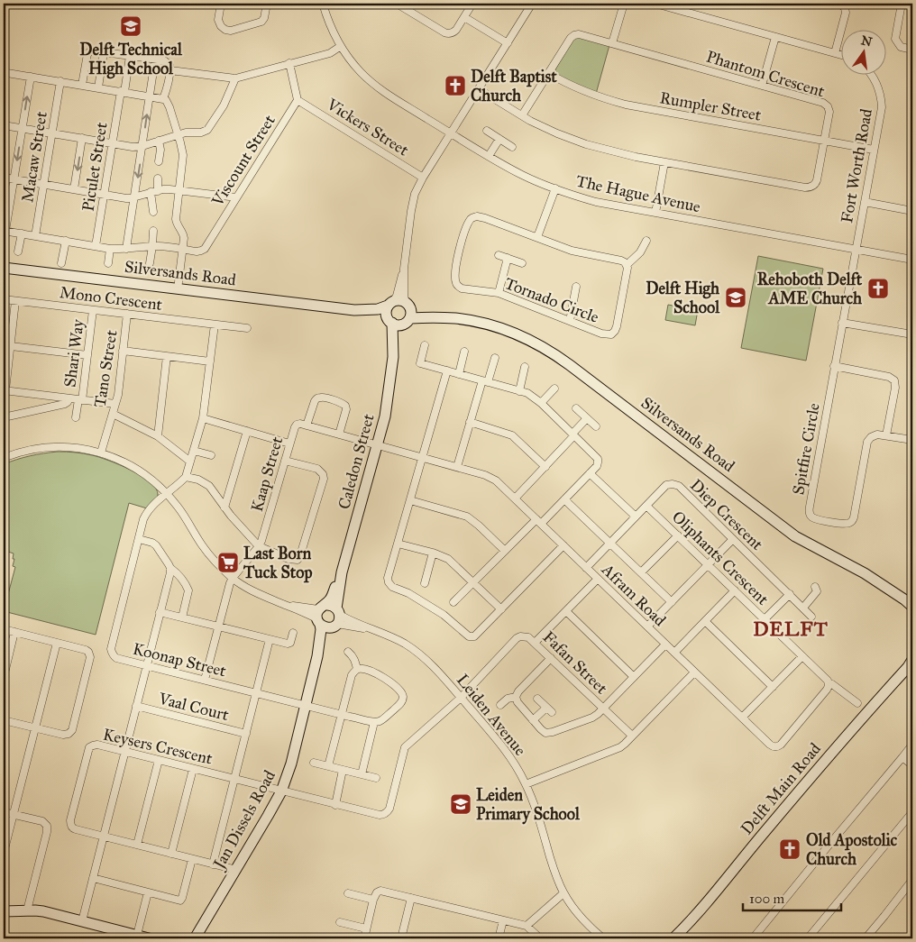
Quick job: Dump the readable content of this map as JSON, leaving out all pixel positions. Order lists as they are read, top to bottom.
{
  "streets": {
    "street": [
      "Phantom Crescent",
      "Rumpler Street",
      "Vickers Street",
      "Macaw Street",
      "Viscount Street",
      "Fort Worth Road",
      "Piculet Street",
      "The Hague Avenue",
      "Silversands Road",
      "Mono Crescent",
      "Tornado Circle",
      "Shari Way",
      "Tano Street",
      "Spitfire Circle",
      "Caledon Street",
      "Kaap Street",
      "Diep Crescent",
      "Oliphants Crescent",
      "Afram Road",
      "Koonap Street",
      "Fafan Street",
      "Vaal Court",
      "Leiden Avenue",
      "Keysers Crescent",
      "Delft Main Road",
      "Jan Dissels Road"
    ]
  },
  "crossings": [
    ["Phantom Crescent", "Rumpler Street"],
    ["Rumpler Street", "Fort Worth Road"],
    ["Vickers Street", "Viscount Street"],
    ["Fort Worth Road", "The Hague Avenue"],
    ["Fort Worth Road", "Spitfire Circle"],
    ["The Hague Avenue", "Spitfire Circle"],
    ["Silversands Road", "Caledon Street"],
    ["Mono Crescent", "Shari Way"],
    ["Mono Crescent", "Tano Street"],
    ["Caledon Street", "Afram Road"],
    ["Caledon Street", "Leiden Avenue"],
    ["Caledon Street", "Jan Dissels Road"],
    ["Kaap Street", "Koonap Street"],
    ["Diep Crescent", "Oliphants Crescent"],
    ["Diep Crescent", "Afram Road"],
    ["Koonap Street", "Jan Dissels Road"],
    ["Fafan Street", "Leiden Avenue"],
    ["Fafan Street", "Keysers Crescent"],
    ["Leiden Avenue", "Jan Dissels Road"],
    ["Keysers Crescent", "Jan Dissels Road"]
  ],
  "districts": ["DELFT"],
  "places": {
    "school or university": ["Delft Technical High School", "Delft High School", "Leiden Primary School"],
    "church": ["Delft Baptist Church", "Rehoboth Delft AME Church", "Old Apostolic Church"],
    "supermarket": ["Last Born Tuck Stop"]
  },
  "scale_bar": "100 m",
  "north": "top"
}
